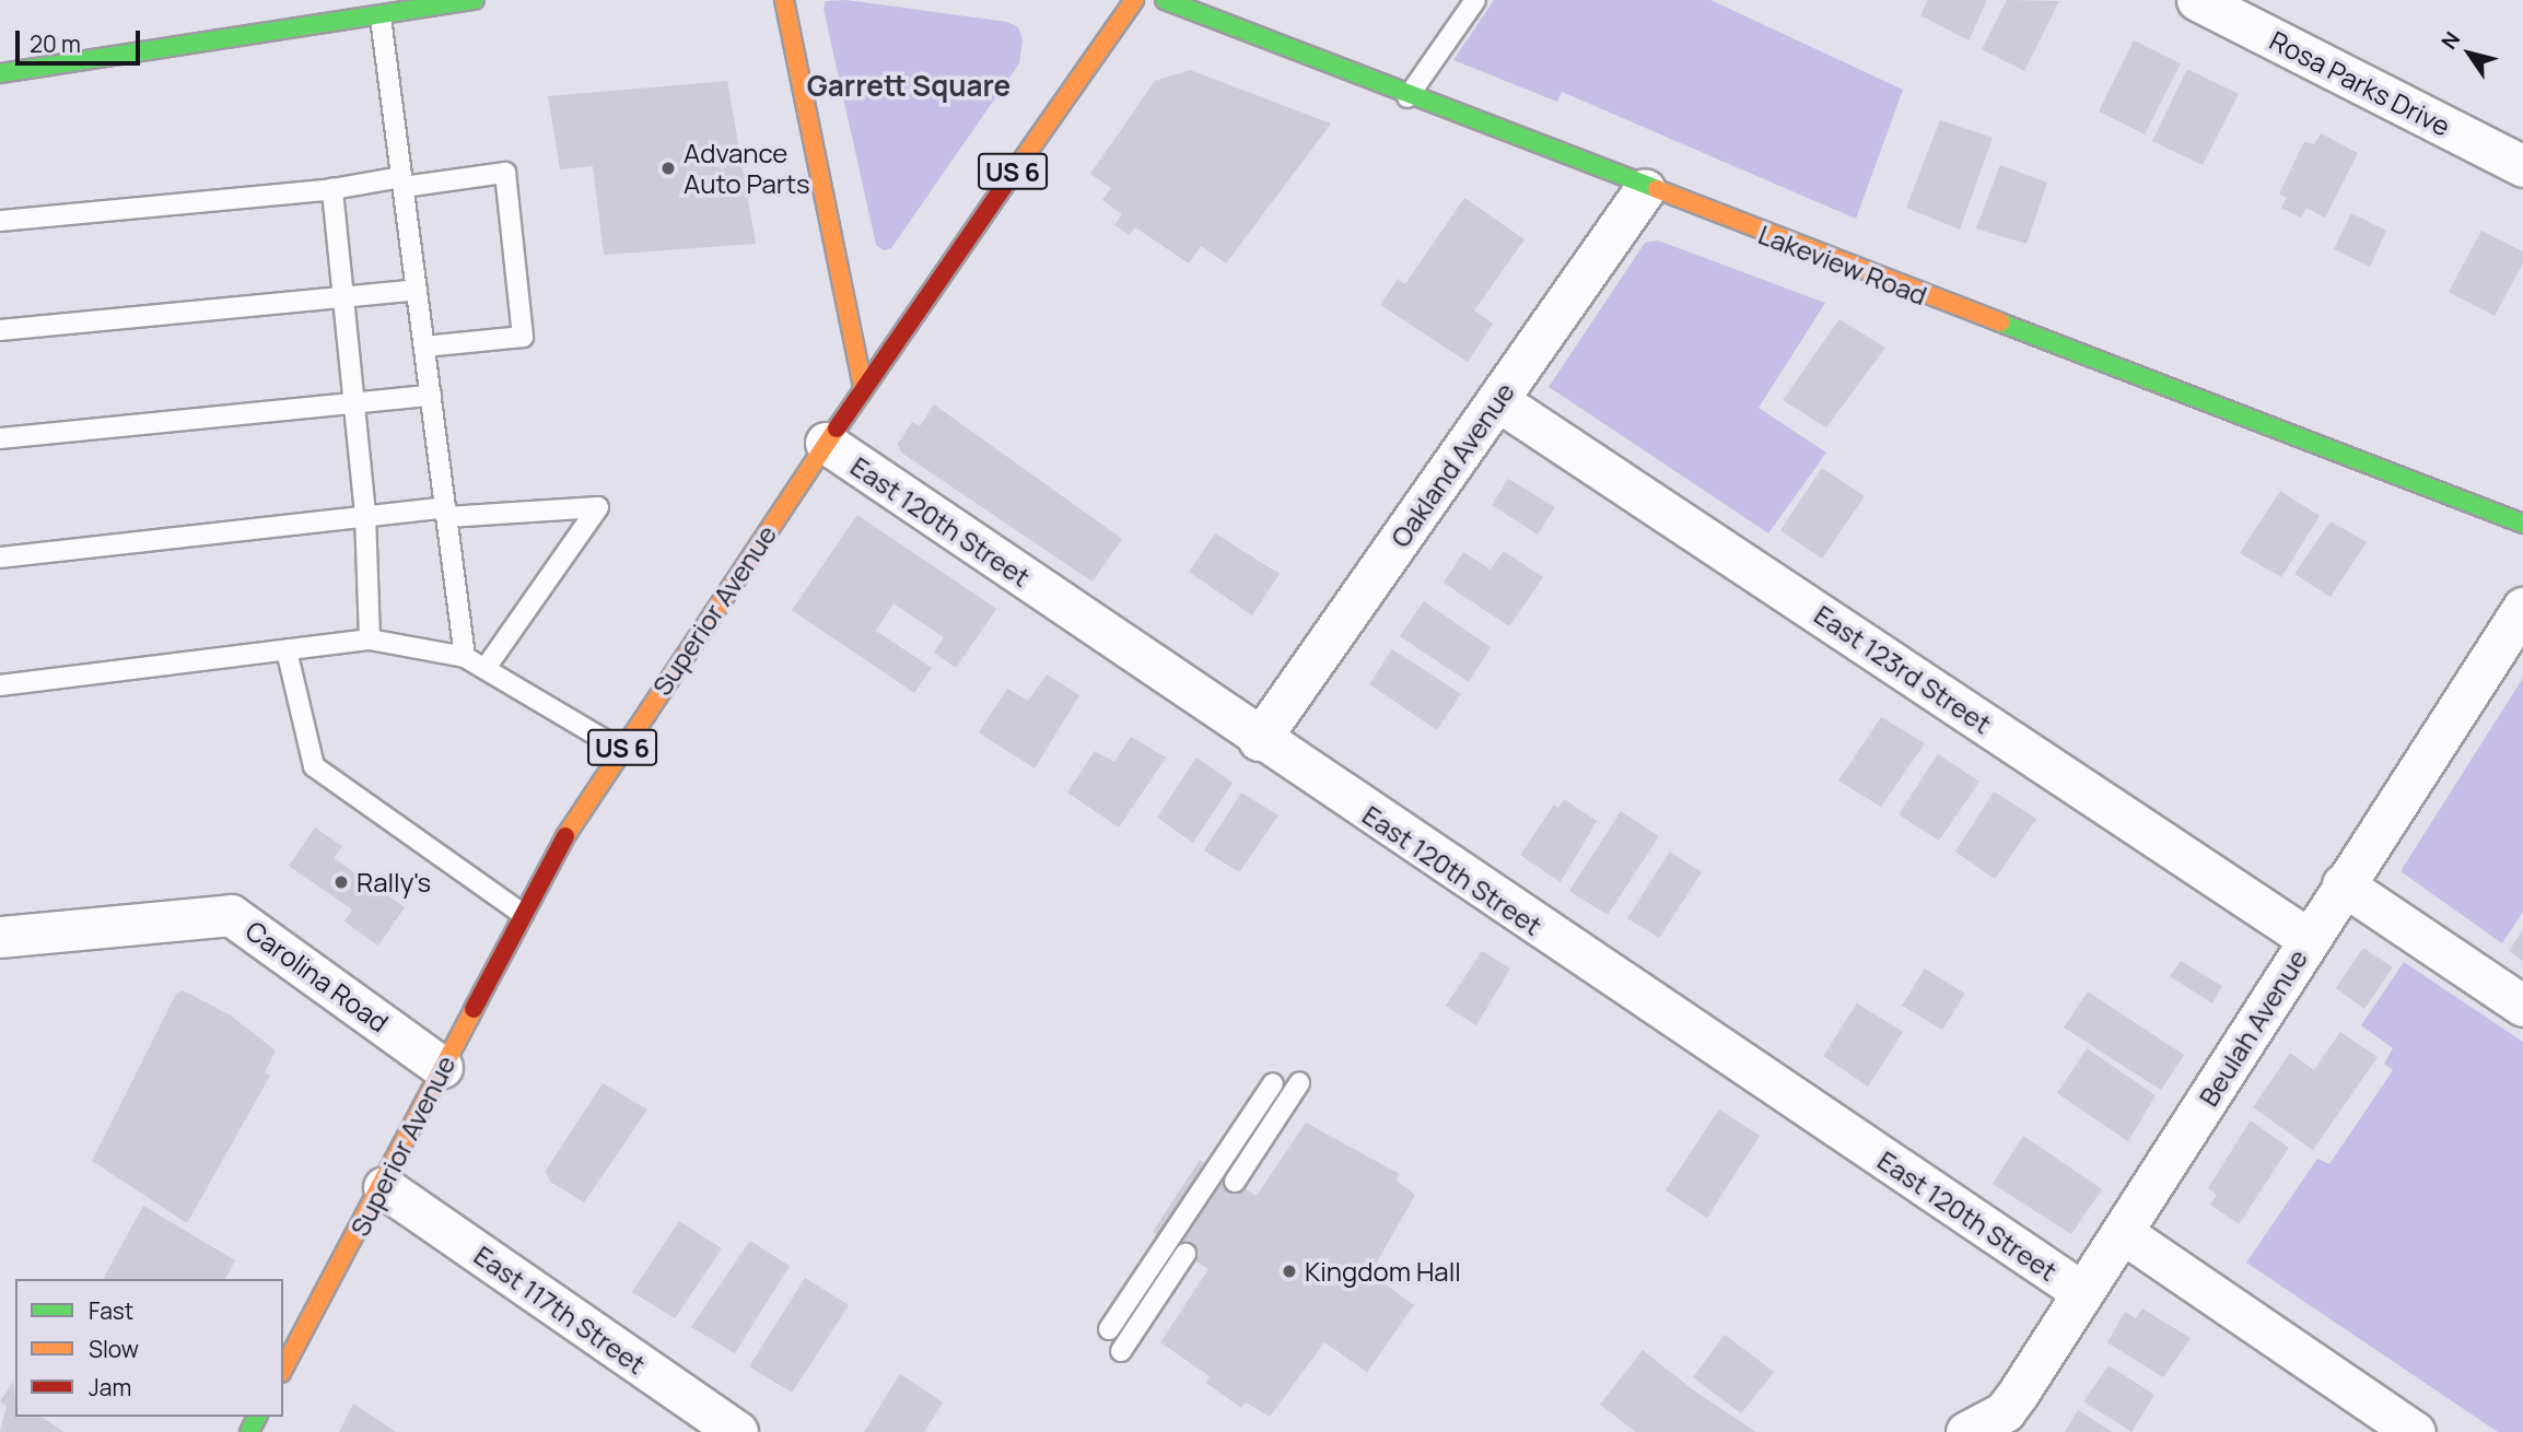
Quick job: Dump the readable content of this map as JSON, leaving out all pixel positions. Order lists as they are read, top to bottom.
{
  "streets": {
    "street": [
      "Rosa Parks Drive",
      "US 6",
      "Lakeview Road",
      "Oakland Avenue",
      "East 120th Street",
      "Superior Avenue",
      "East 123rd Street",
      "Carolina Road",
      "Beulah Avenue",
      "East 117th Street"
    ]
  },
  "crossings": [
    ["Lakeview Road", "Oakland Avenue"],
    ["Oakland Avenue", "East 120th Street"],
    ["Oakland Avenue", "East 123rd Street"],
    ["East 120th Street", "Superior Avenue"],
    ["East 120th Street", "Beulah Avenue"],
    ["Superior Avenue", "Carolina Road"],
    ["Superior Avenue", "East 117th Street"],
    ["East 123rd Street", "Beulah Avenue"]
  ],
  "districts": ["Garrett Square"],
  "places": ["Advance Auto Parts", "Rally's", "Kingdom Hall"],
  "legend": ["Fast", "Slow", "Jam"],
  "scale_bar": "20 m",
  "north": "top left"
}
